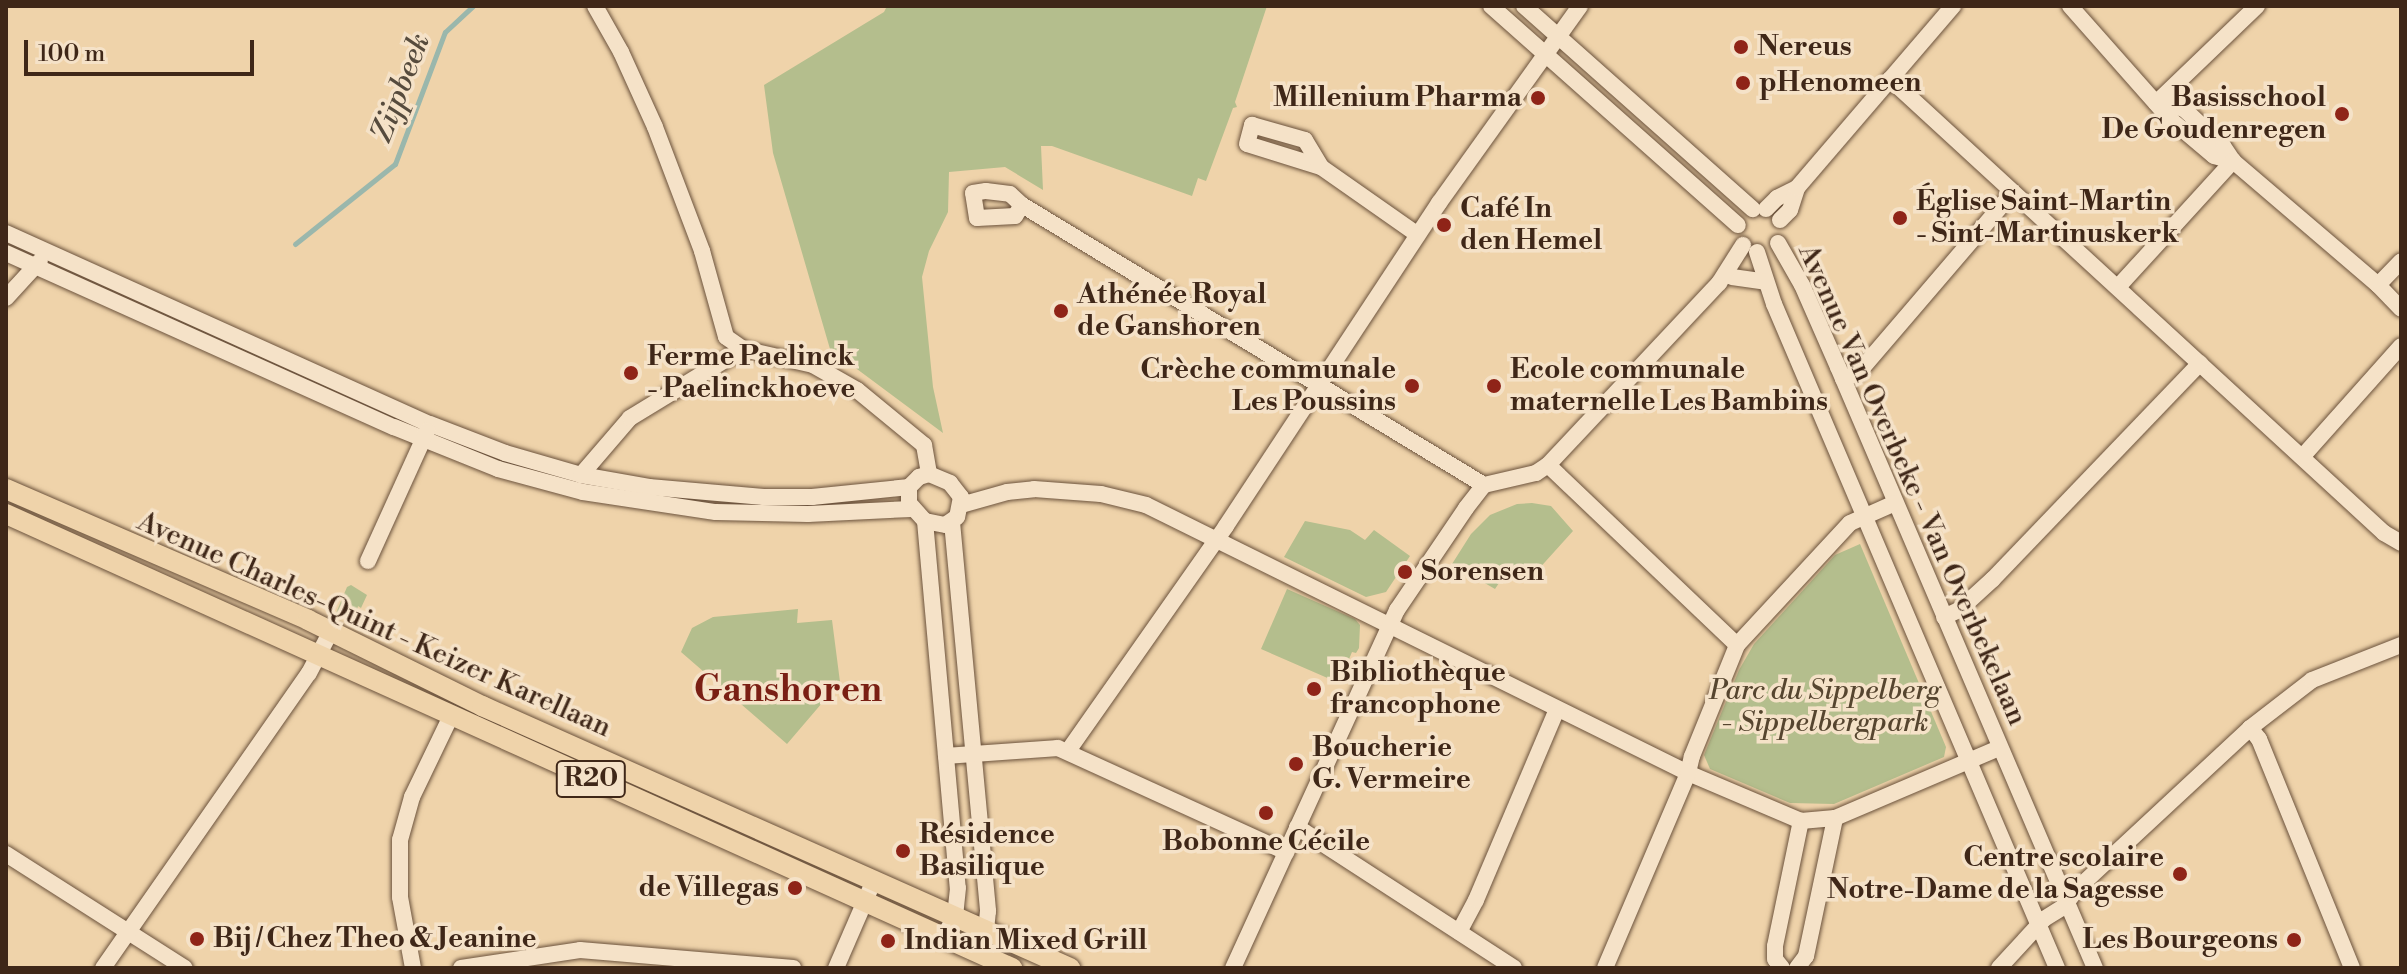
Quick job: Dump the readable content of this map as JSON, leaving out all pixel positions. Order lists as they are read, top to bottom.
{
  "streets": {
    "main road": ["Avenue Charles-Quint - Keizer Karellaan", "R20"],
    "street": ["Avenue Van Overbeke - Van Overbekelaan"]
  },
  "districts": ["Ganshoren"],
  "water": ["Zijpbeek"],
  "parks": ["Parc du Sippelberg - Sippelbergpark"],
  "places": [
    "Nereus",
    "pHenomeen",
    "Millenium Pharma",
    "Basisschool De Goudenregen",
    "Église Saint-Martin - Sint-Martinuskerk",
    "Café In den Hemel",
    "Athénée Royal de Ganshoren",
    "Ferme Paelinck - Paelinckhoeve",
    "Crèche communale Les Poussins",
    "Ecole communale maternelle Les Bambins",
    "Sorensen",
    "Bibliothèque francophone",
    "Boucherie G. Vermeire",
    "Bobonne Cécile",
    "Résidence Basilique",
    "Centre scolaire Notre-Dame de la Sagesse",
    "de Villegas",
    "Bij / Chez Theo & Jeanine",
    "Les Bourgeons",
    "Indian Mixed Grill"
  ],
  "scale_bar": "100 m"
}
